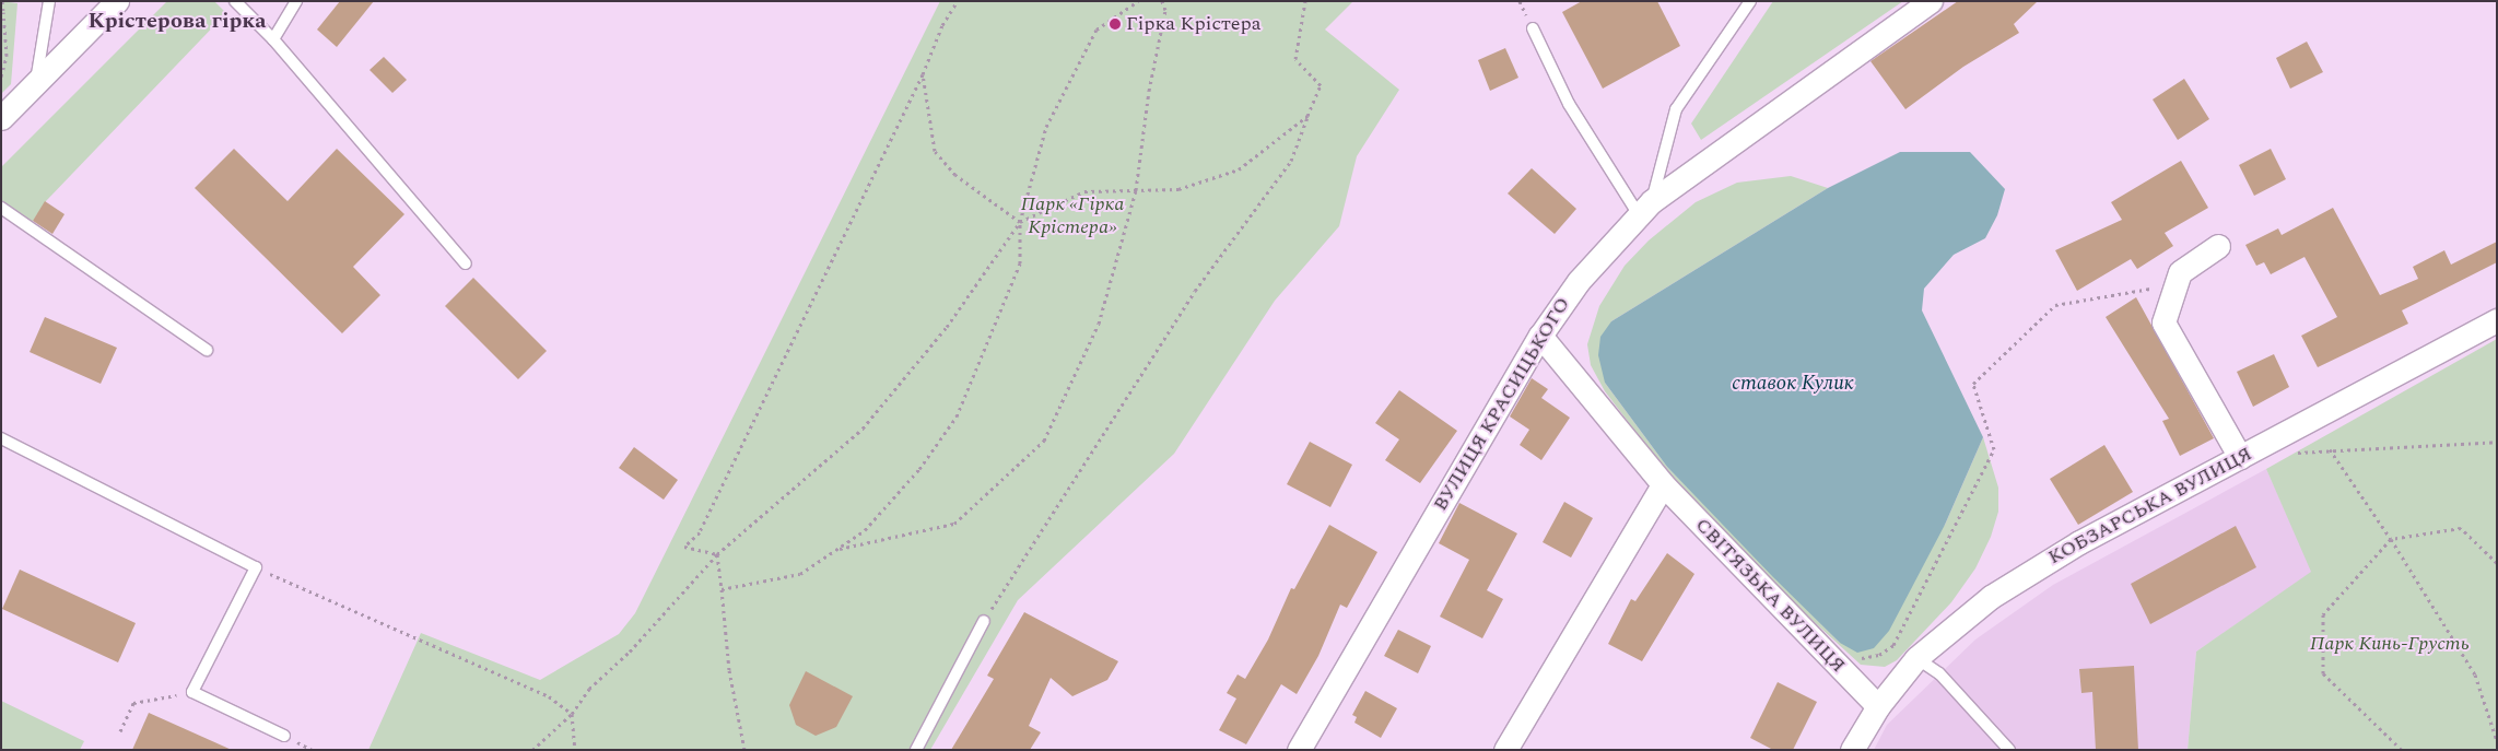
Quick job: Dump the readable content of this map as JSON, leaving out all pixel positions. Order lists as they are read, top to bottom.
{
  "streets": {
    "street": ["ВУЛИЦЯ КРАСИЦЬКОГО", "КОБЗАРСЬКА ВУЛИЦЯ", "СВІТЯЗЬКА ВУЛИЦЯ"]
  },
  "crossings": [
    ["ВУЛИЦЯ КРАСИЦЬКОГО", "СВІТЯЗЬКА ВУЛИЦЯ"],
    ["КОБЗАРСЬКА ВУЛИЦЯ", "СВІТЯЗЬКА ВУЛИЦЯ"]
  ],
  "districts": ["Крістерова гірка"],
  "water": ["ставок Кулик"],
  "parks": ["Парк «Гірка Крістера»", "Парк Кинь-Грусть"],
  "places": ["Гірка Крістера"]
}
